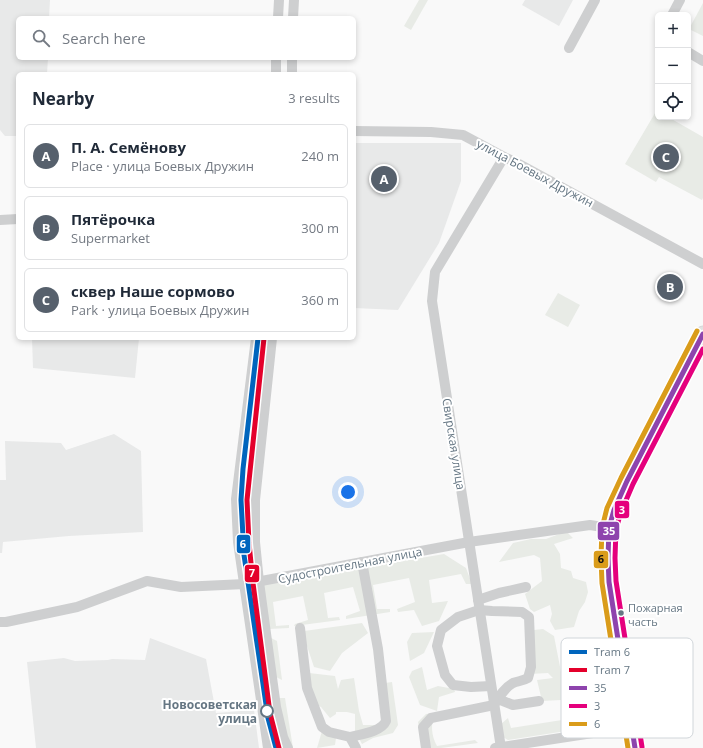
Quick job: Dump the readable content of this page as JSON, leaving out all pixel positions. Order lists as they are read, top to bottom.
{
  "streets": {
    "street": ["улица Боевых Дружин", "Свирская улица", "Судостроительная улица"]
  },
  "crossings": [
    ["улица Боевых Дружин", "Свирская улица"],
    ["Свирская улица", "Судостроительная улица"]
  ],
  "places": ["Пожарная часть", "Новосоветская улица"],
  "lines": [
    "transit line 6",
    "transit line 35",
    "tram line 6",
    "tram line 7",
    "transit line 3"
  ],
  "legend": [
    "Tram 6",
    "Tram 7",
    "35",
    "3",
    "6"
  ],
  "page": {
    "map_buttons": ["+", "−"],
    "search": "Search here",
    "heading": ["Nearby", "3 results"],
    "list": [
      {
        "mark": "A",
        "name": "П. А. Семёнову",
        "note": "Place · улица Боевых Дружин",
        "value": "240 m"
      },
      {
        "mark": "B",
        "name": "Пятёрочка",
        "note": "Supermarket",
        "value": "300 m"
      },
      {
        "mark": "C",
        "name": "сквер Наше сормово",
        "note": "Park · улица Боевых Дружин",
        "value": "360 m"
      }
    ],
    "pins": ["C", "A", "B"]
  }
}
